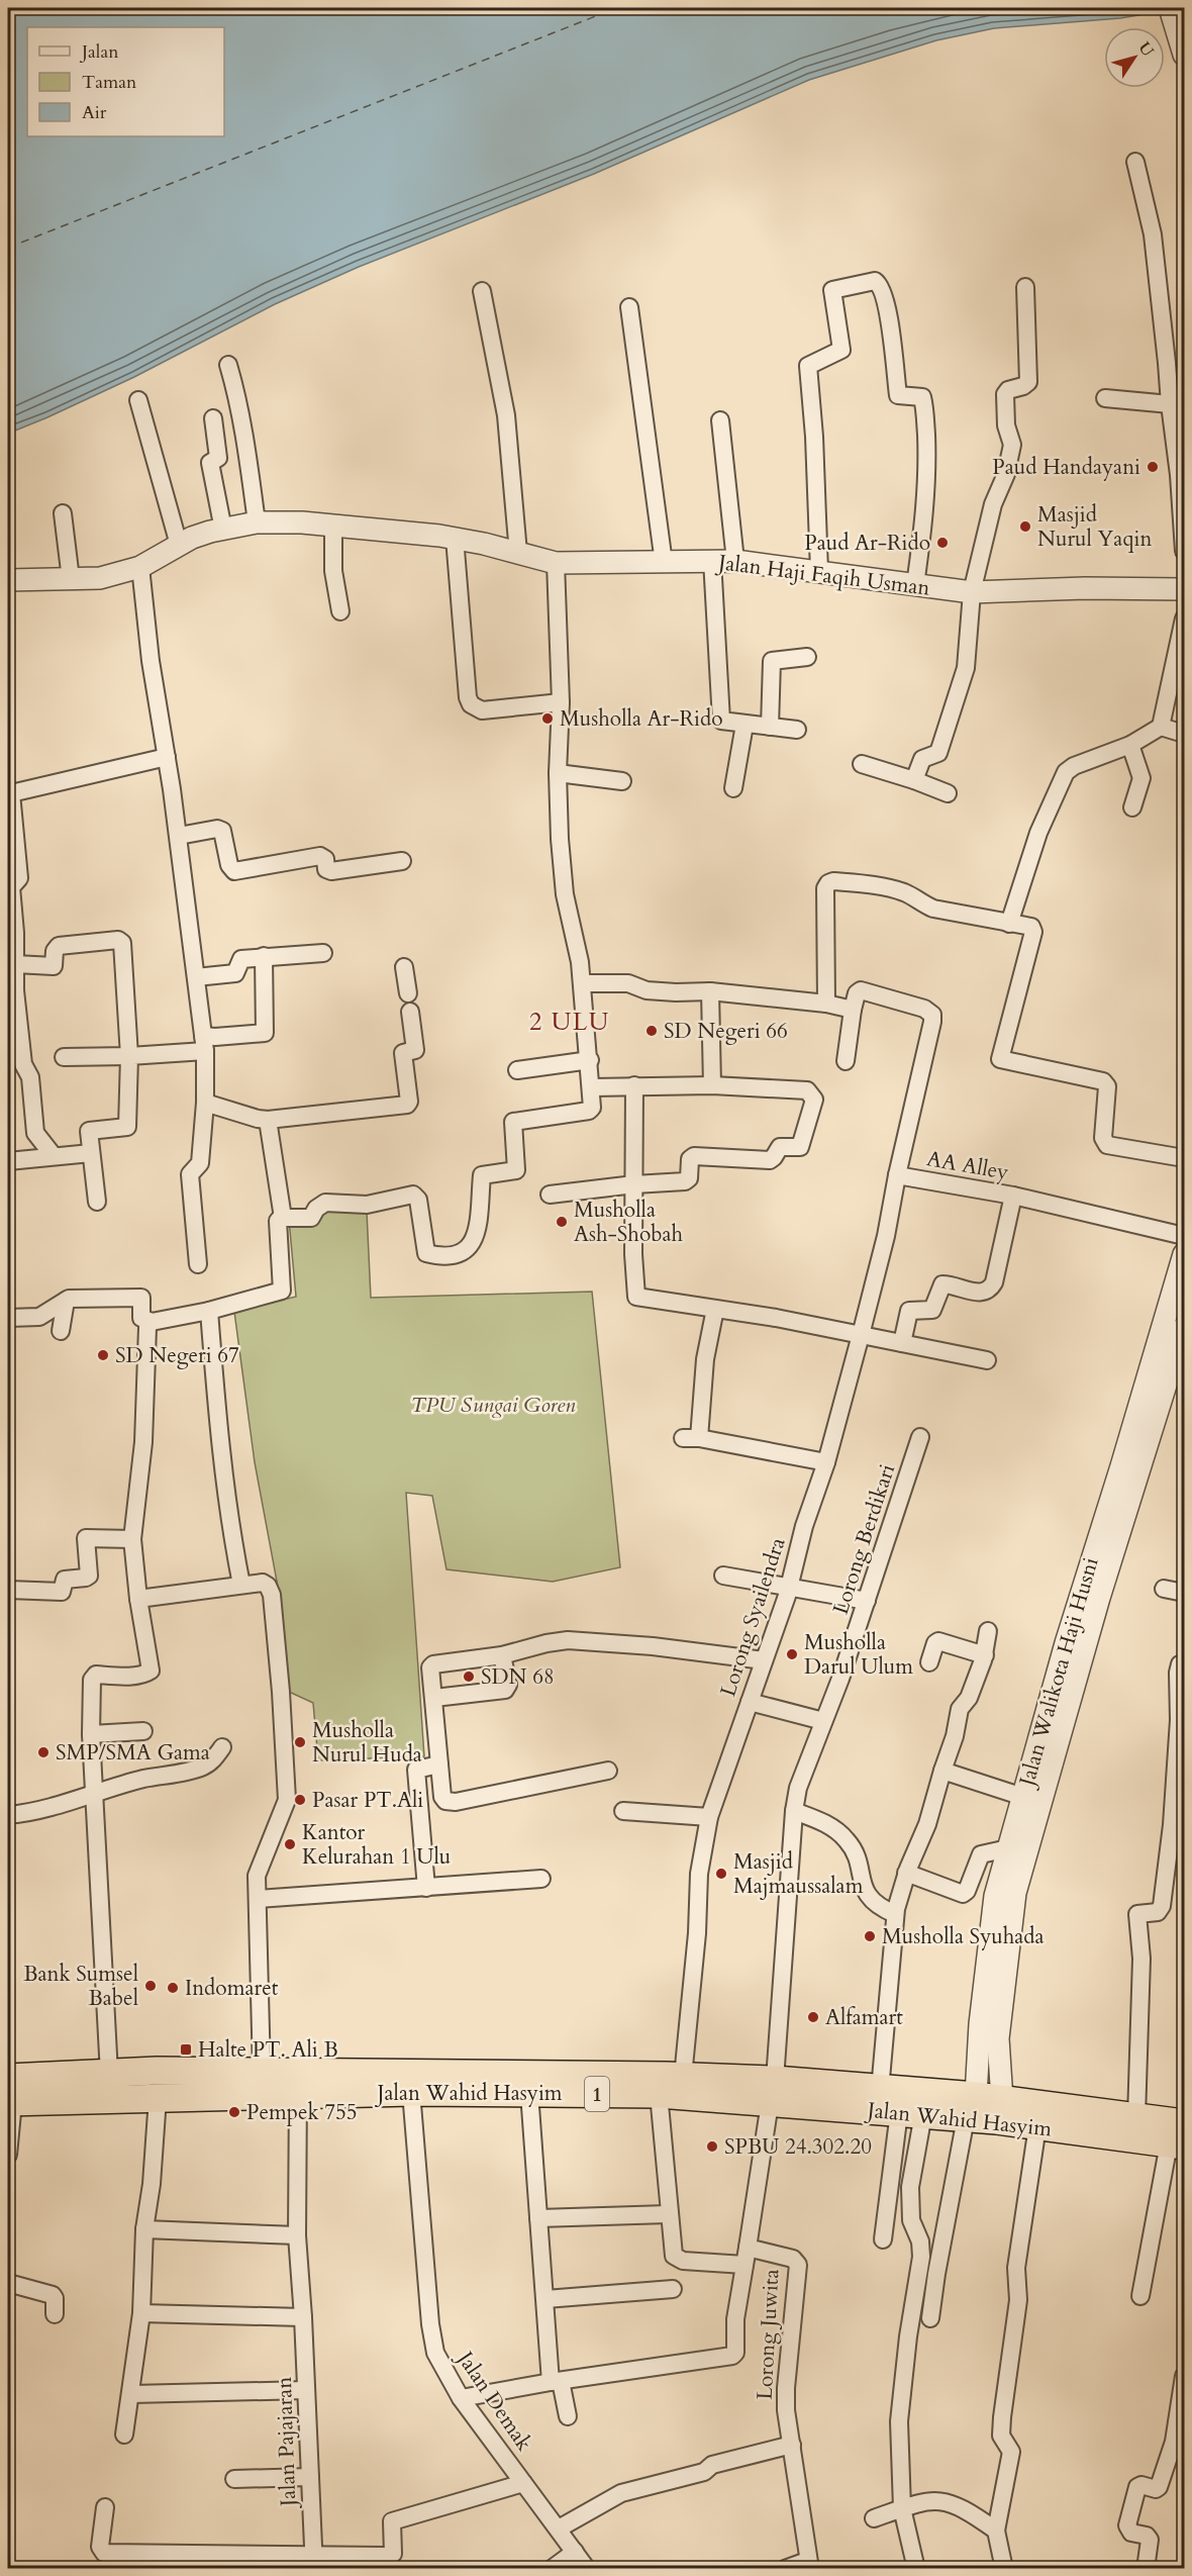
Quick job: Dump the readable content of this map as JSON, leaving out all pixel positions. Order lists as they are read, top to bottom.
{
  "streets": {
    "highway": ["Jalan Wahid Hasyim", "1"],
    "street": [
      "Jalan Haji Faqih Usman",
      "AA Alley",
      "Lorong Berdikari",
      "Lorong Syailendra",
      "Jalan Walikota Haji Husni",
      "Lorong Juwita",
      "Jalan Demak",
      "Jalan Pajajaran"
    ]
  },
  "crossings": [
    ["AA Alley", "Lorong Syailendra"],
    ["Lorong Berdikari", "Jalan Wahid Hasyim"],
    ["Lorong Berdikari", "Lorong Juwita"],
    ["Lorong Syailendra", "Jalan Wahid Hasyim"],
    ["Jalan Walikota Haji Husni", "Jalan Wahid Hasyim"],
    ["Jalan Wahid Hasyim", "Lorong Juwita"],
    ["Jalan Wahid Hasyim", "Jalan Demak"],
    ["Jalan Wahid Hasyim", "Jalan Pajajaran"]
  ],
  "districts": ["2 ULU"],
  "parks": ["TPU Sungai Goren"],
  "places": {
    "other": [
      "Paud Handayani",
      "Masjid Nurul Yaqin",
      "Paud Ar-Rido",
      "Musholla Ar-Rido",
      "SD Negeri 66",
      "Musholla Ash-Shobah",
      "SD Negeri 67",
      "Musholla Darul Ulum",
      "SDN 68",
      "Musholla Nurul Huda",
      "SMP/SMA Gama",
      "Pasar PT.Ali",
      "Kantor Kelurahan 1 Ulu",
      "Masjid Majmaussalam",
      "Musholla Syuhada",
      "Bank Sumsel Babel",
      "Indomaret",
      "Alfamart",
      "Pempek 755",
      "SPBU 24.302.20"
    ],
    "transit": ["Halte PT. Ali B"]
  },
  "legend": ["Jalan", "Taman", "Air"],
  "north": "top right"
}
